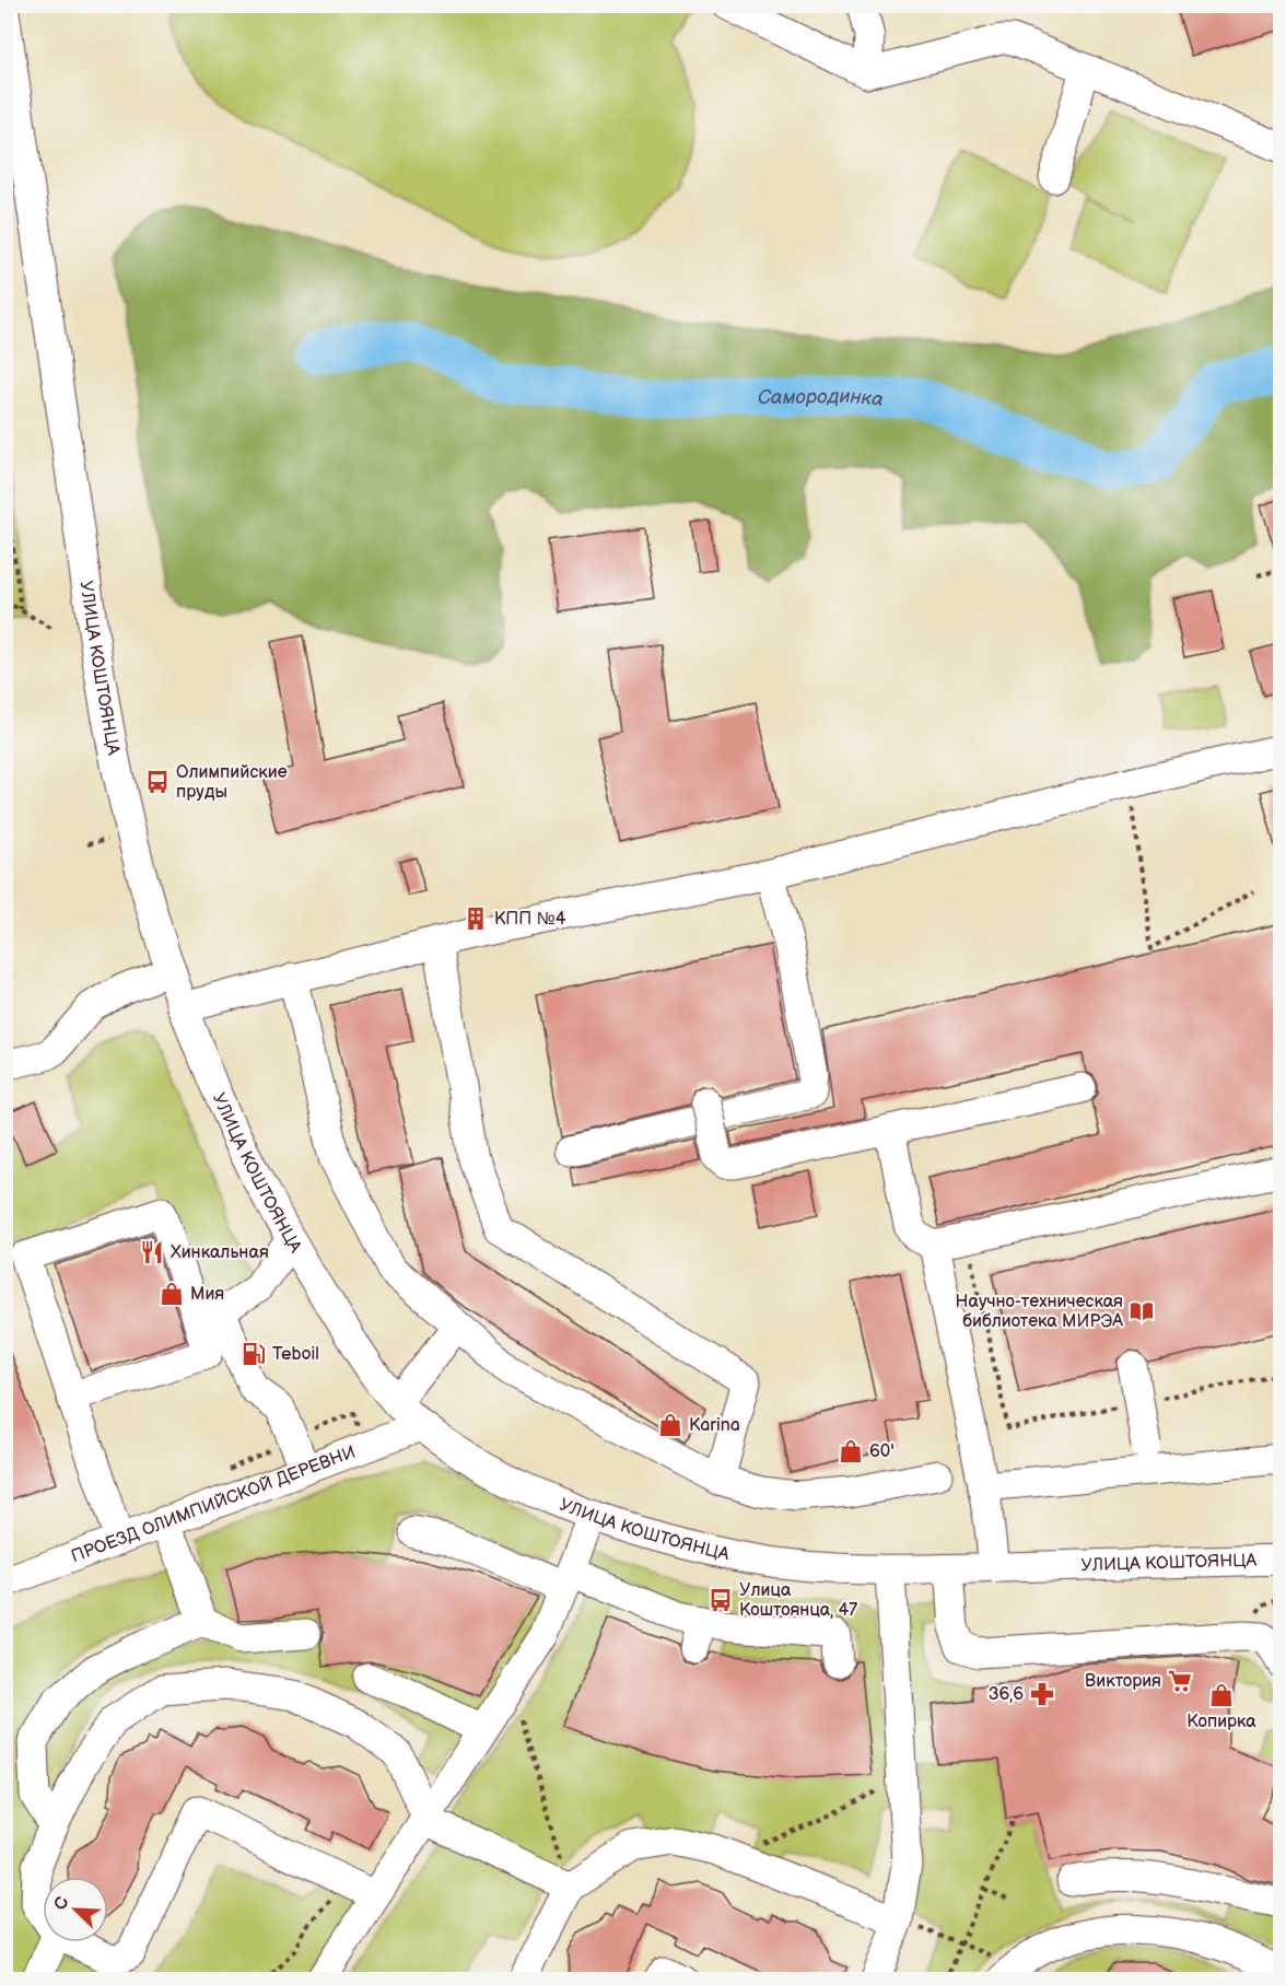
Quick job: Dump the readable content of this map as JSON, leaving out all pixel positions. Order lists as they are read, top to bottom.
{
  "streets": {
    "street": ["УЛИЦА КОШТОЯНЦА", "ПРОЕЗД ОЛИМПИЙСКОЙ ДЕРЕВНИ"]
  },
  "crossings": [
    ["УЛИЦА КОШТОЯНЦА", "ПРОЕЗД ОЛИМПИЙСКОЙ ДЕРЕВНИ"]
  ],
  "water": ["Самородинка"],
  "places": {
    "bus stop": ["Олимпийские пруды", "Улица Коштоянца, 47"],
    "building": ["КПП №4"],
    "restaurant": ["Хинкальная"],
    "shop": [
      "Мия",
      "Karina",
      "60'",
      "Копирка"
    ],
    "library": ["Научно-техническая библиотека МИРЭА"],
    "fuel station": ["Teboil"],
    "supermarket": ["Виктория"],
    "pharmacy": ["36,6"]
  },
  "north": "top left"
}
